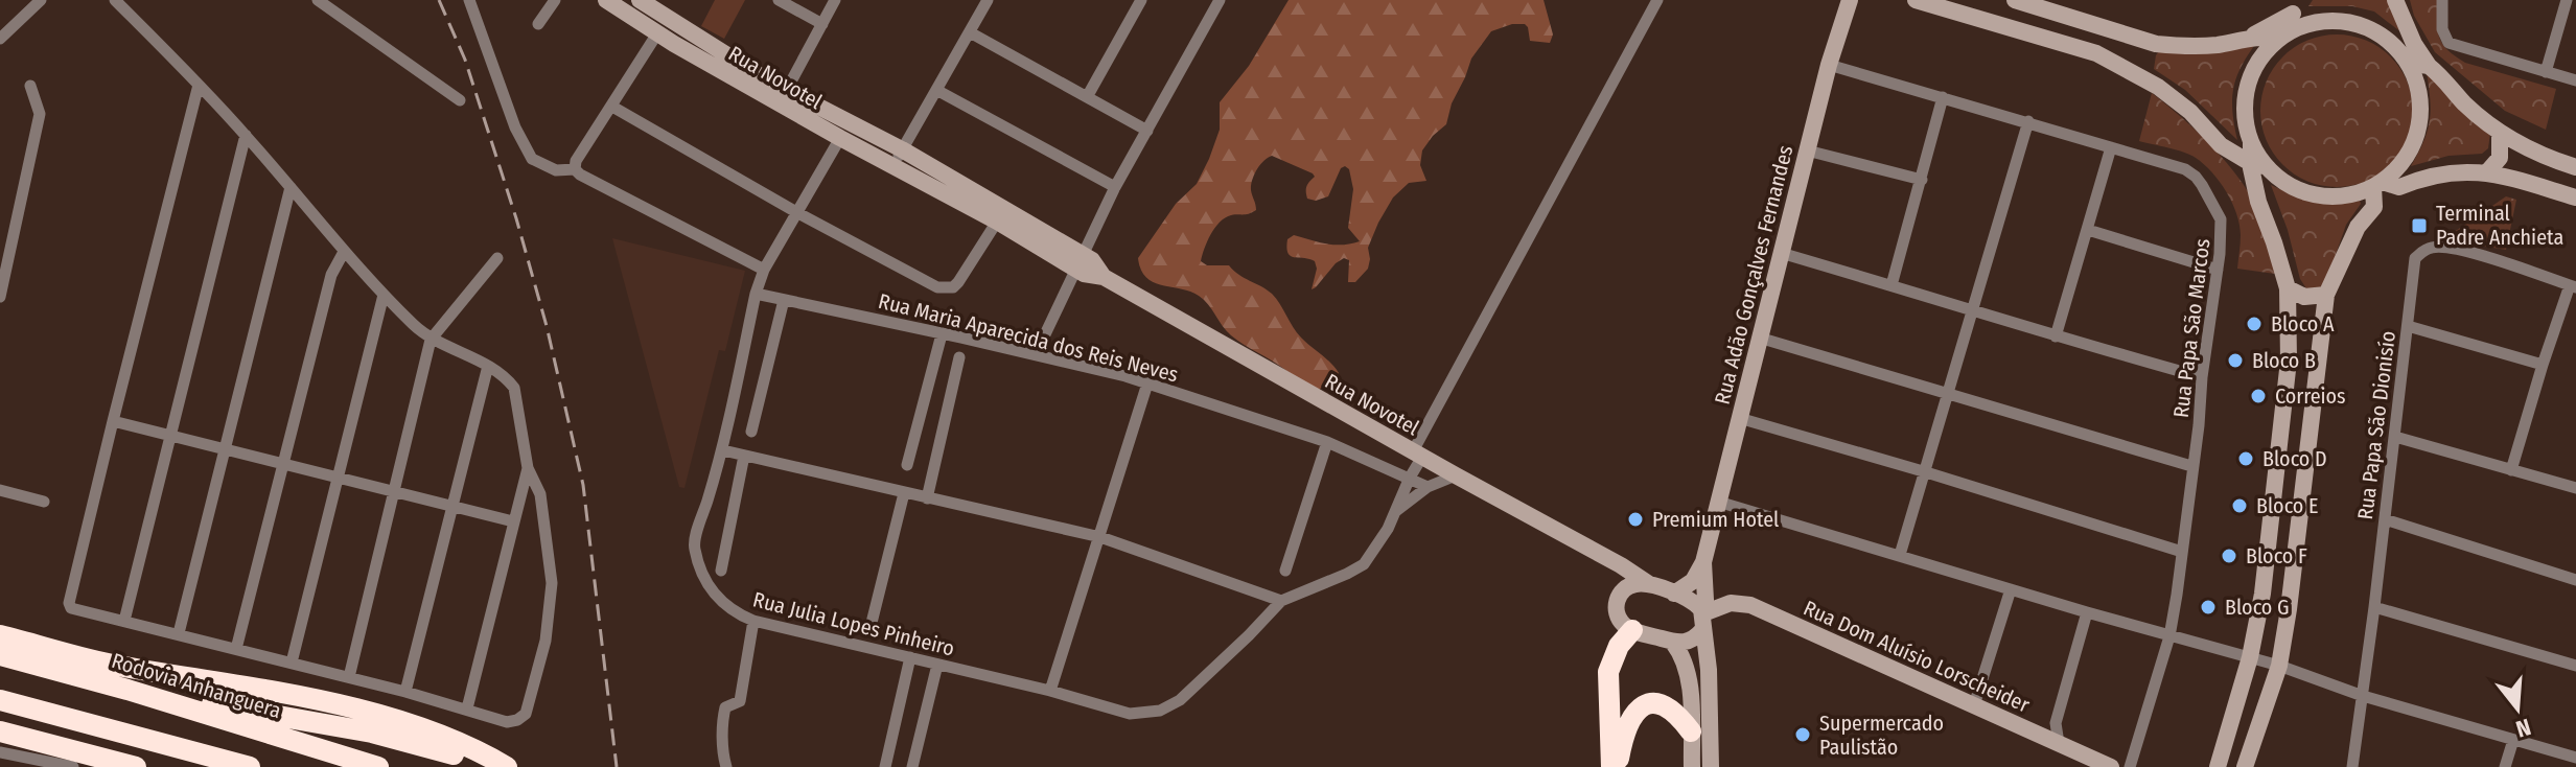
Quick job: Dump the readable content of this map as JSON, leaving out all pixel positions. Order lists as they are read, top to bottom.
{
  "streets": {
    "highway": ["Rodovia Anhanguera"],
    "street": [
      "Rua Novotel",
      "Rua Adão Gonçalves Fernandes",
      "Rua Papa São Marcos",
      "Rua Maria Aparecida dos Reis Neves",
      "Rua Papa São Dionisío",
      "Rua Julia Lopes Pinheiro",
      "Rua Dom Aluísio Lorscheider"
    ]
  },
  "crossings": [
    ["Rua Novotel", "Rua Adão Gonçalves Fernandes"],
    ["Rua Novotel", "Rua Julia Lopes Pinheiro"],
    ["Rua Novotel", "Rua Dom Aluísio Lorscheider"],
    ["Rua Adão Gonçalves Fernandes", "Rua Papa São Marcos"],
    ["Rua Adão Gonçalves Fernandes", "Rua Dom Aluísio Lorscheider"],
    ["Rua Maria Aparecida dos Reis Neves", "Rua Julia Lopes Pinheiro"]
  ],
  "places": {
    "transit": ["Terminal Padre Anchieta"],
    "other": [
      "Bloco A",
      "Bloco B",
      "Correios",
      "Bloco D",
      "Bloco E",
      "Premium Hotel",
      "Bloco F",
      "Bloco G",
      "Supermercado Paulistão"
    ]
  },
  "north": "bottom"
}
